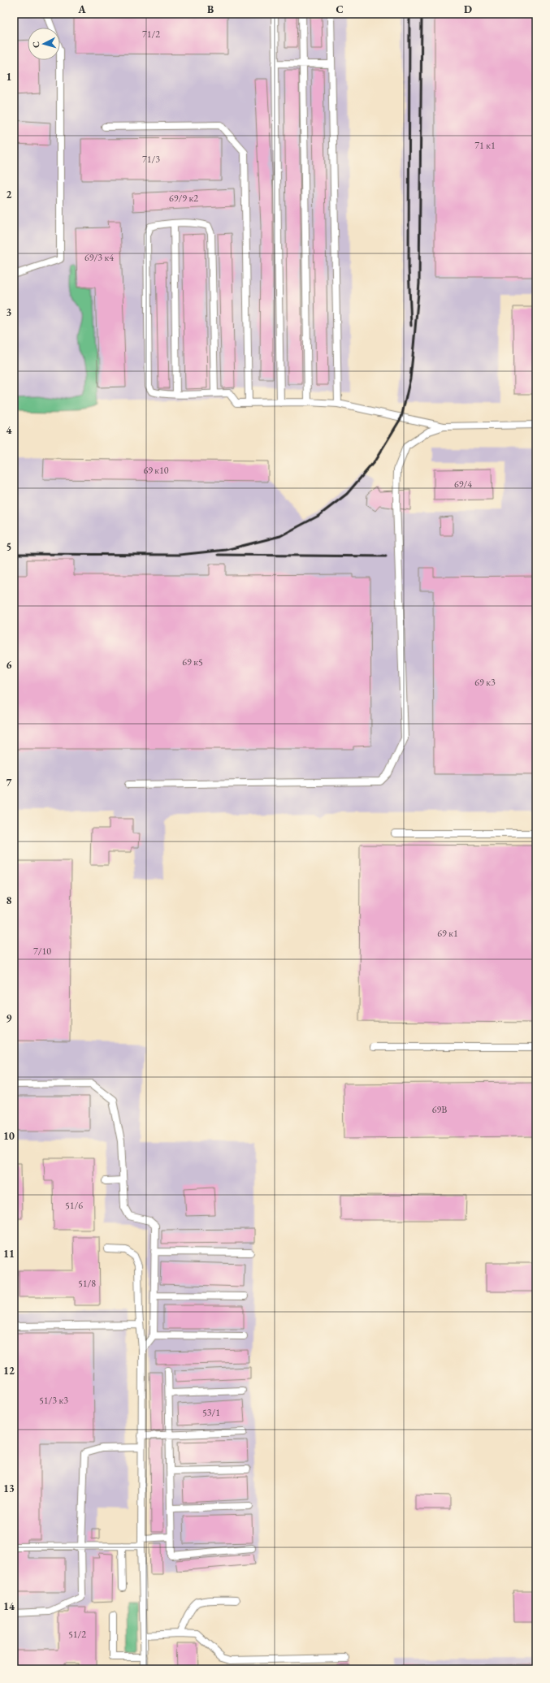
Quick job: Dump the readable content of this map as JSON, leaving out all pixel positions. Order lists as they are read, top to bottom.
{
  "house_numbers": [
    "71/2",
    "71 к1",
    "71/3",
    "69/9 к2",
    "69/3 к4",
    "69 к10",
    "69/4",
    "69 к5",
    "69 к3",
    "69 к1",
    "7/10",
    "69В",
    "51/6",
    "51/8",
    "51/3 к3",
    "53/1",
    "51/2"
  ],
  "north": "left",
  "grid": {
    "columns": [
      "A",
      "B",
      "C",
      "D"
    ],
    "rows": [
      "1",
      "2",
      "3",
      "4",
      "5",
      "6",
      "7",
      "8",
      "9",
      "10",
      "11",
      "12",
      "13",
      "14"
    ]
  }
}
